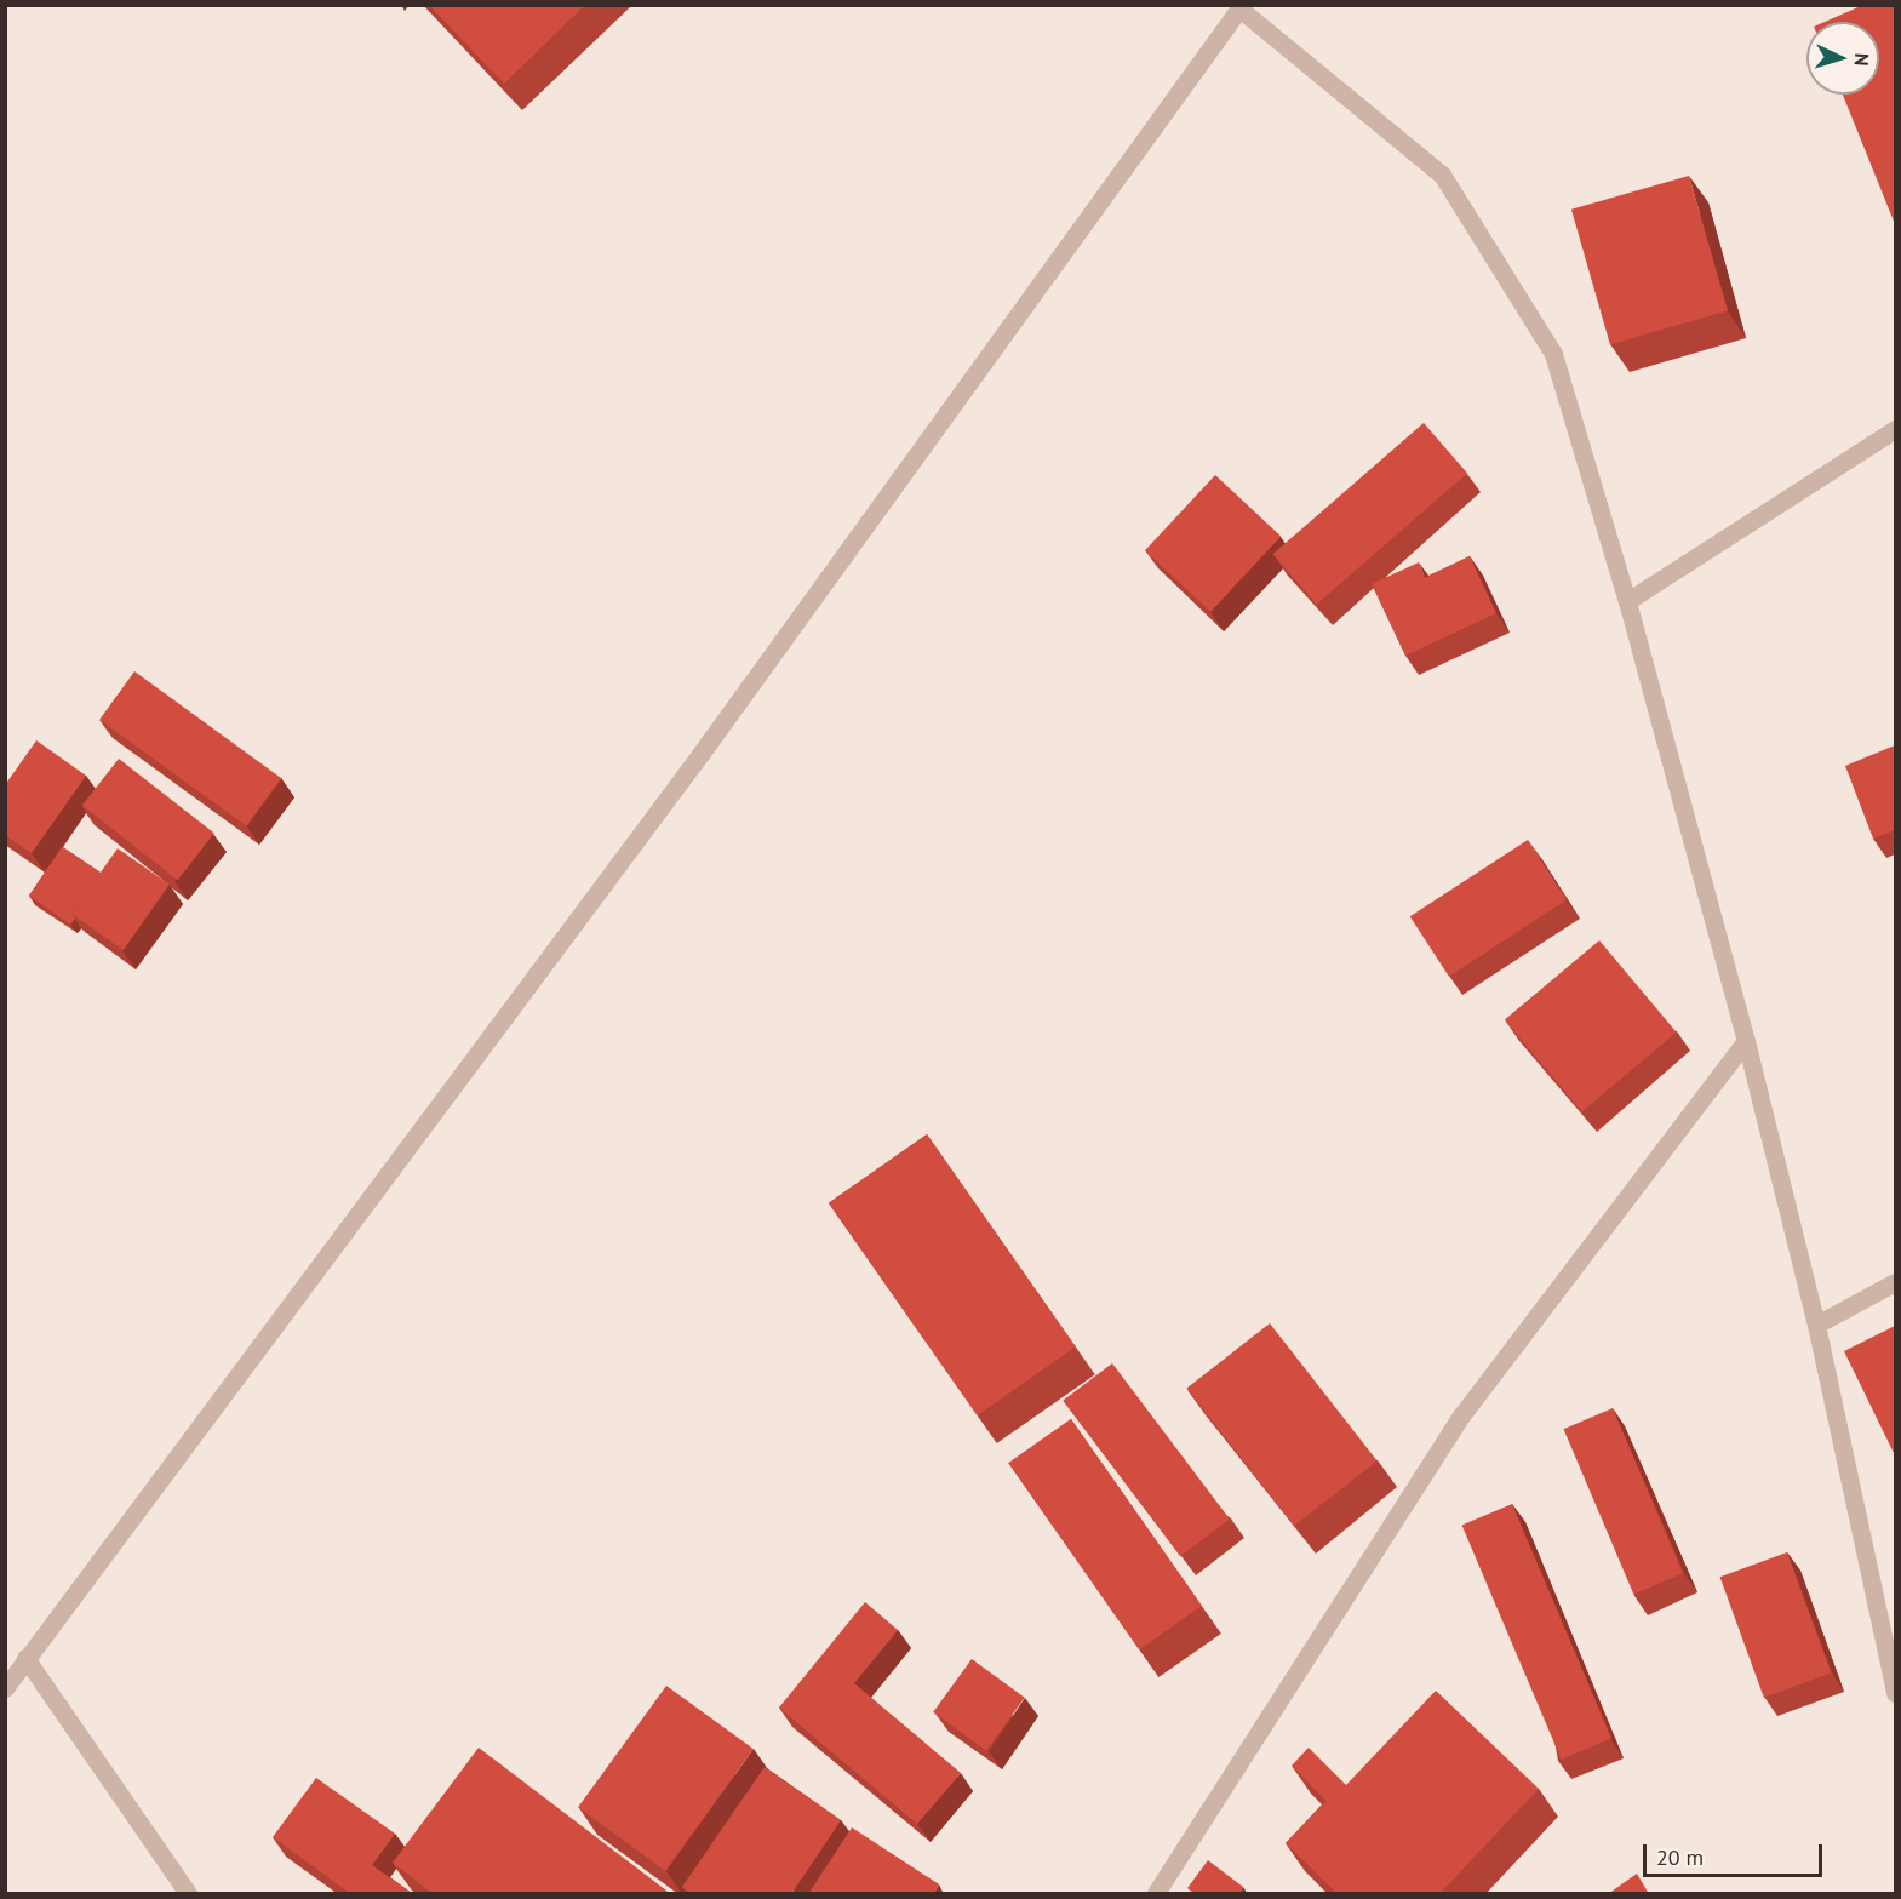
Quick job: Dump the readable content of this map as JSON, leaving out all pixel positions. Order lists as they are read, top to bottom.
{
  "scale_bar": "20 m",
  "north": "right"
}
